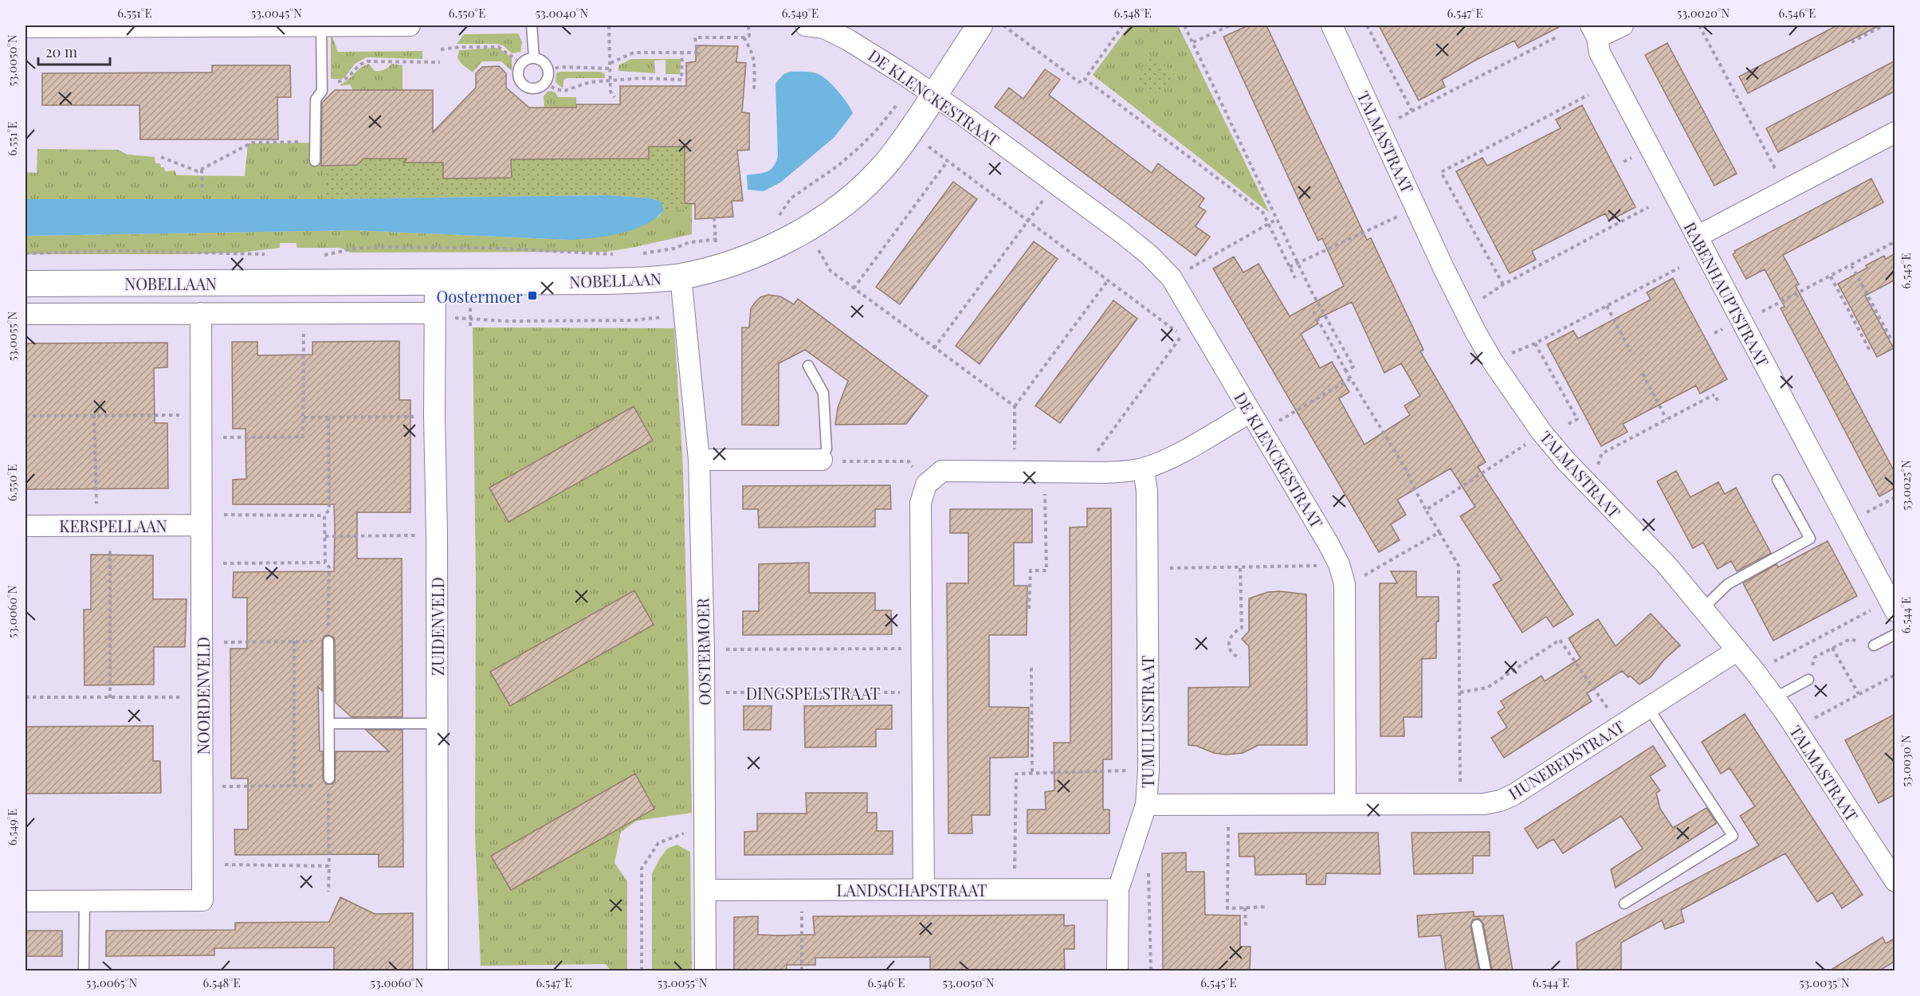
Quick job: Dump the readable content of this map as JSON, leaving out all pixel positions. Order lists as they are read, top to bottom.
{
  "streets": {
    "street": [
      "DE KLENCKESTRAAT",
      "TALMASTRAAT",
      "NOBELLAAN",
      "RABENHAUPTSTRAAT",
      "KERSPELLAAN",
      "ZUIDENVELD",
      "OOSTERMOER",
      "NOORDENVELD",
      "TUMULUSSTRAAT",
      "HUNEBEDSTRAAT",
      "LANDSCHAPSTRAAT"
    ],
    "path": ["DINGSPELSTRAAT"]
  },
  "crossings": [
    ["DE KLENCKESTRAAT", "NOBELLAAN"],
    ["DE KLENCKESTRAAT", "HUNEBEDSTRAAT"],
    ["TALMASTRAAT", "HUNEBEDSTRAAT"],
    ["NOBELLAAN", "ZUIDENVELD"],
    ["NOBELLAAN", "OOSTERMOER"],
    ["NOBELLAAN", "NOORDENVELD"],
    ["KERSPELLAAN", "NOORDENVELD"],
    ["OOSTERMOER", "DINGSPELSTRAAT"],
    ["OOSTERMOER", "LANDSCHAPSTRAAT"],
    ["TUMULUSSTRAAT", "HUNEBEDSTRAAT"],
    ["TUMULUSSTRAAT", "LANDSCHAPSTRAAT"]
  ],
  "places": {
    "transit": ["Oostermoer"]
  },
  "scale_bar": "20 m",
  "coordinates": [
    "6.551°E",
    "53.0045°N",
    "6.550°E",
    "53.0040°N",
    "6.549°E",
    "6.548°E",
    "6.547°E",
    "53.0020°N",
    "6.546°E",
    "53.0050°N",
    "6.545°E",
    "53.0055°N",
    "53.0025°N",
    "53.0060°N",
    "6.544°E",
    "53.0030°N",
    "53.0065°N",
    "53.0035°N"
  ]
}
